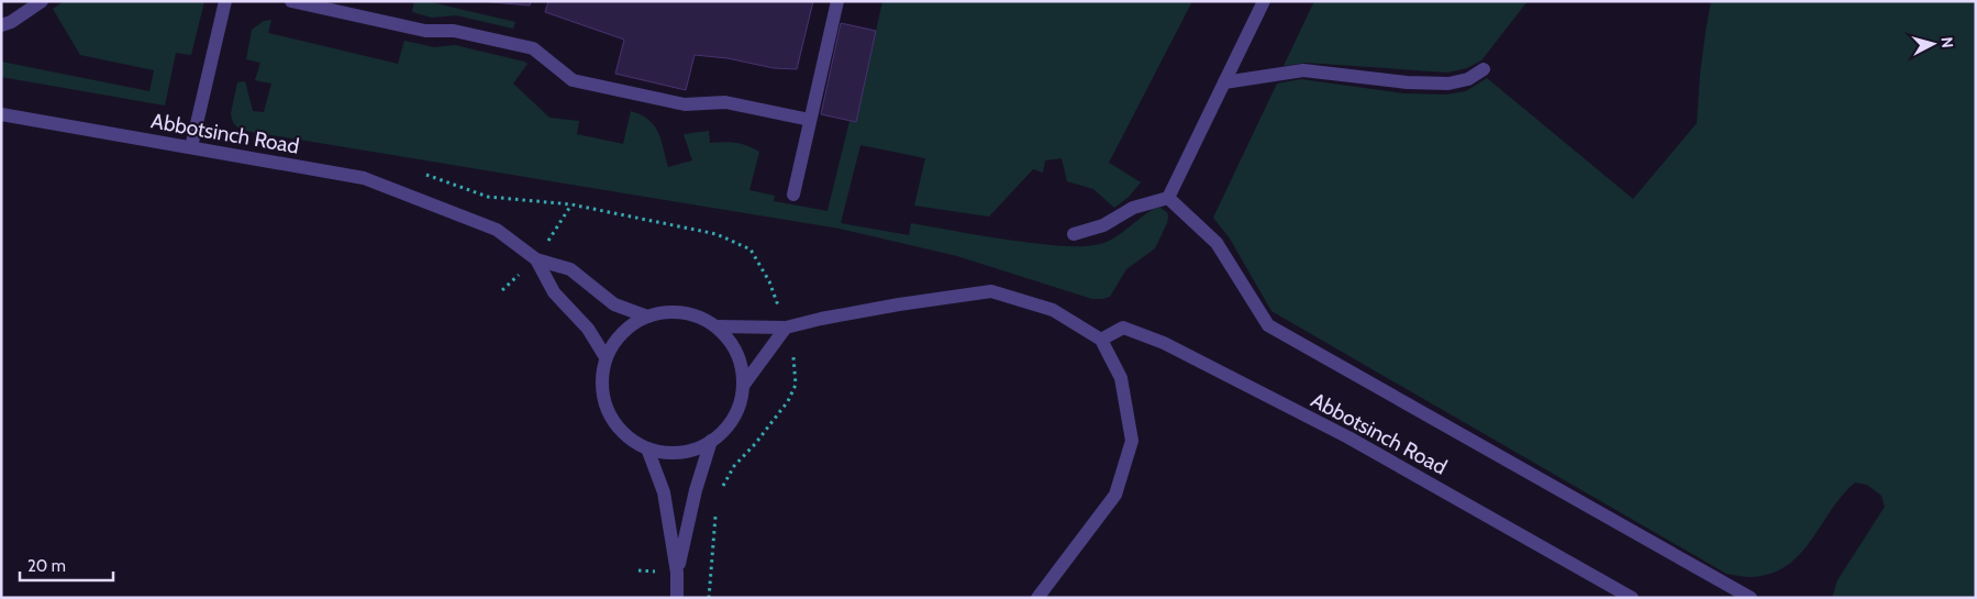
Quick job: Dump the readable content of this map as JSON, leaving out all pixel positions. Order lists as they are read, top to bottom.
{
  "streets": {
    "street": ["Abbotsinch Road"]
  },
  "scale_bar": "20 m",
  "north": "right"
}
